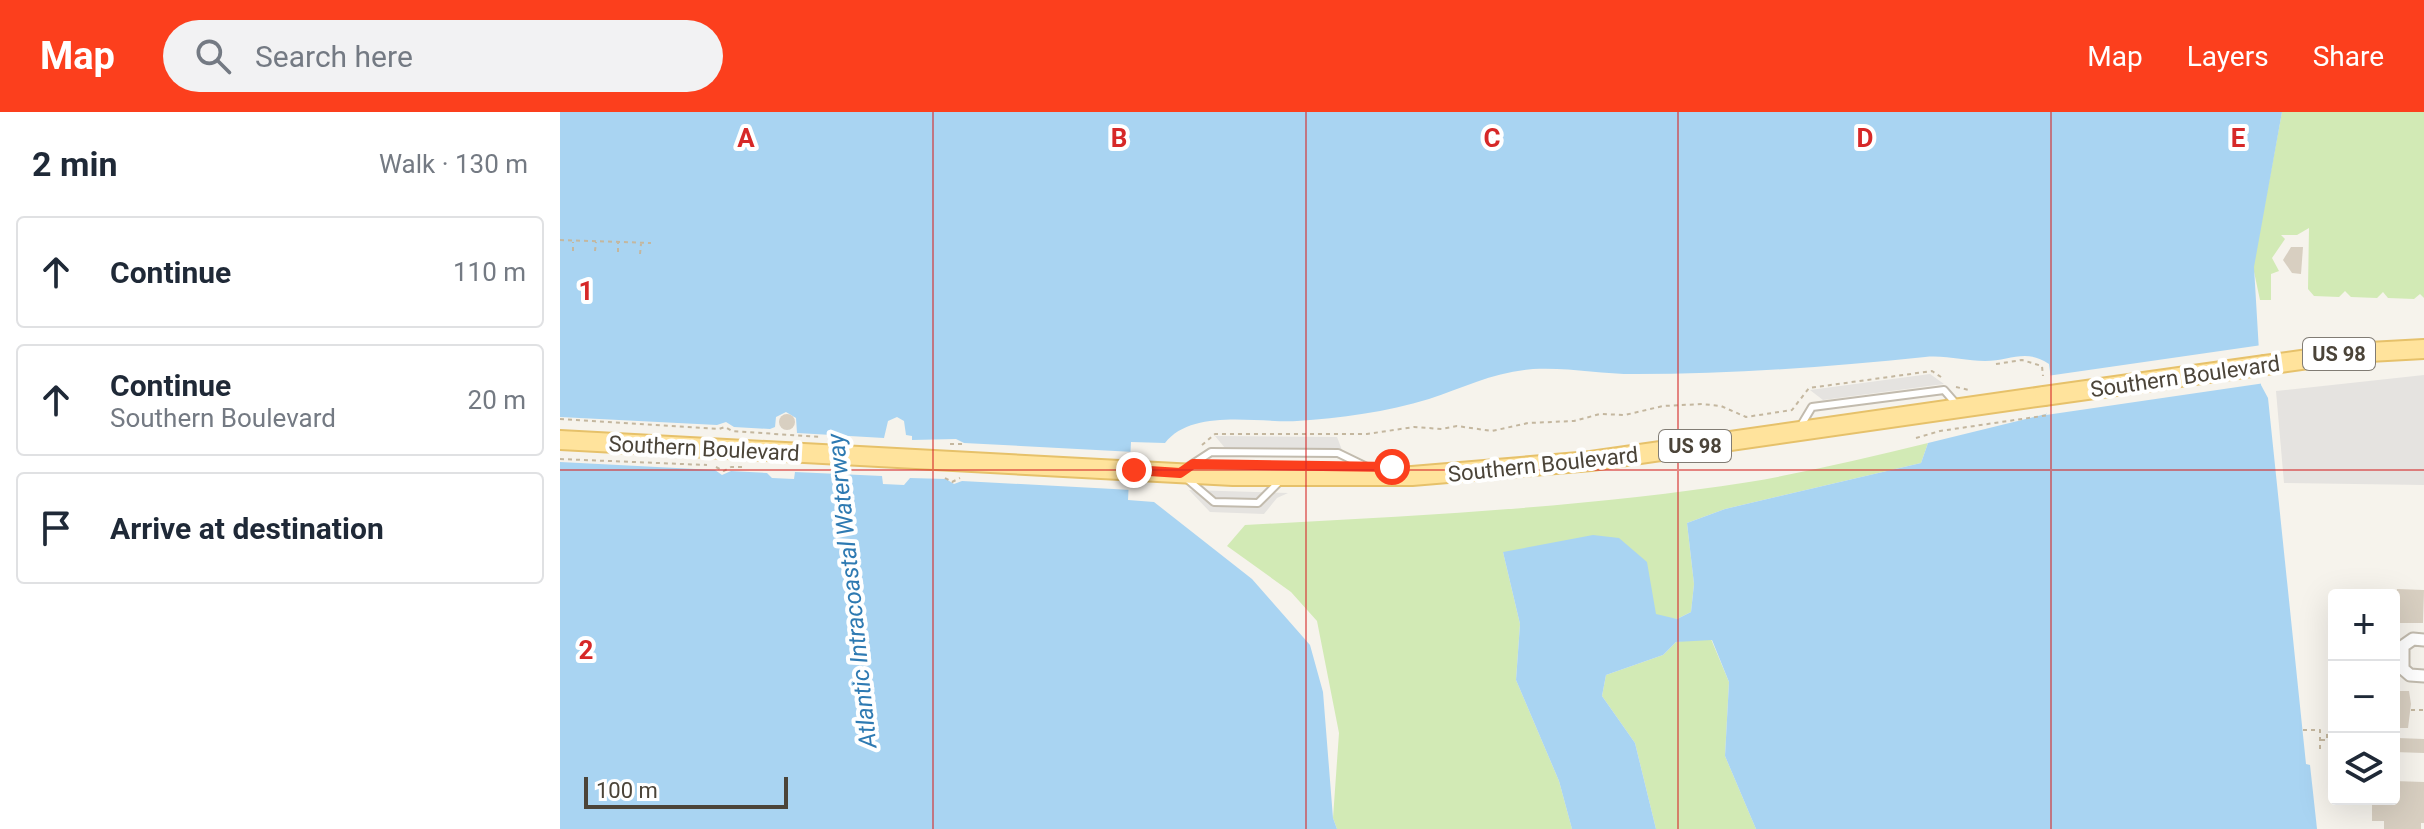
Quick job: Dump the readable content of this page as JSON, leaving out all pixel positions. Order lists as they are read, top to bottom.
{
  "streets": {
    "main road": ["US 98", "Southern Boulevard"]
  },
  "water": ["Atlantic Intracoastal Waterway"],
  "scale_bar": "100 m",
  "page": {
    "header": "Map",
    "search": "Search here",
    "nav": ["Map", "Layers", "Share"],
    "heading": ["2 min", "Walk · 130 m"],
    "list": [
      ["Continue", "110 m"],
      ["Continue", "Southern Boulevard", "20 m"],
      "Arrive at destination"
    ],
    "map_buttons": ["+", "−"],
    "scale": "100 m"
  },
  "grid": {
    "columns": [
      "A",
      "B",
      "C",
      "D",
      "E"
    ],
    "rows": ["1", "2"]
  }
}
